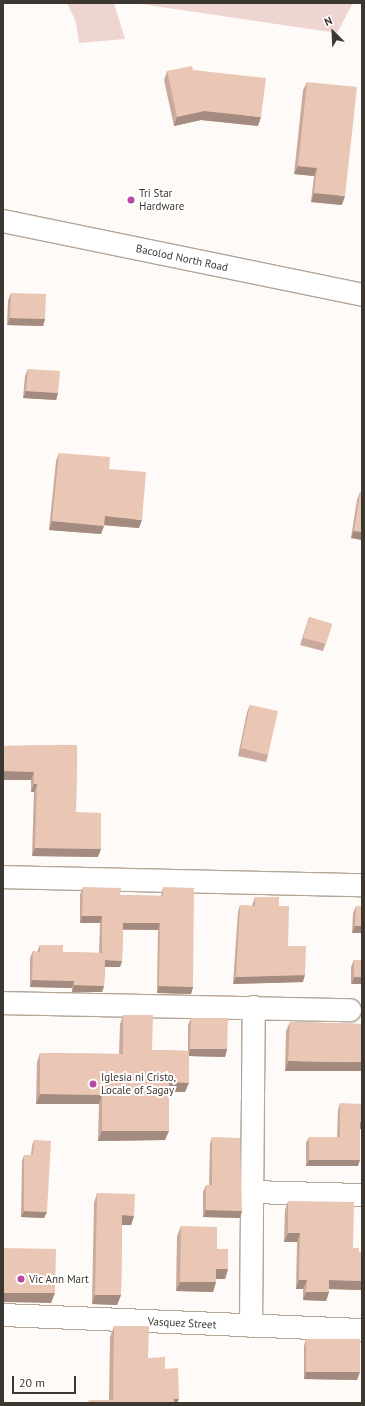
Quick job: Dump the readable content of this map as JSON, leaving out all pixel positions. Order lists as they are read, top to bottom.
{
  "streets": {
    "main road": ["Bacolod North Road", "Vasquez Street"]
  },
  "places": ["Tri Star Hardware", "Iglesia ni Cristo, Locale of Sagay", "Vic Ann Mart"],
  "scale_bar": "20 m",
  "north": "top left"
}
